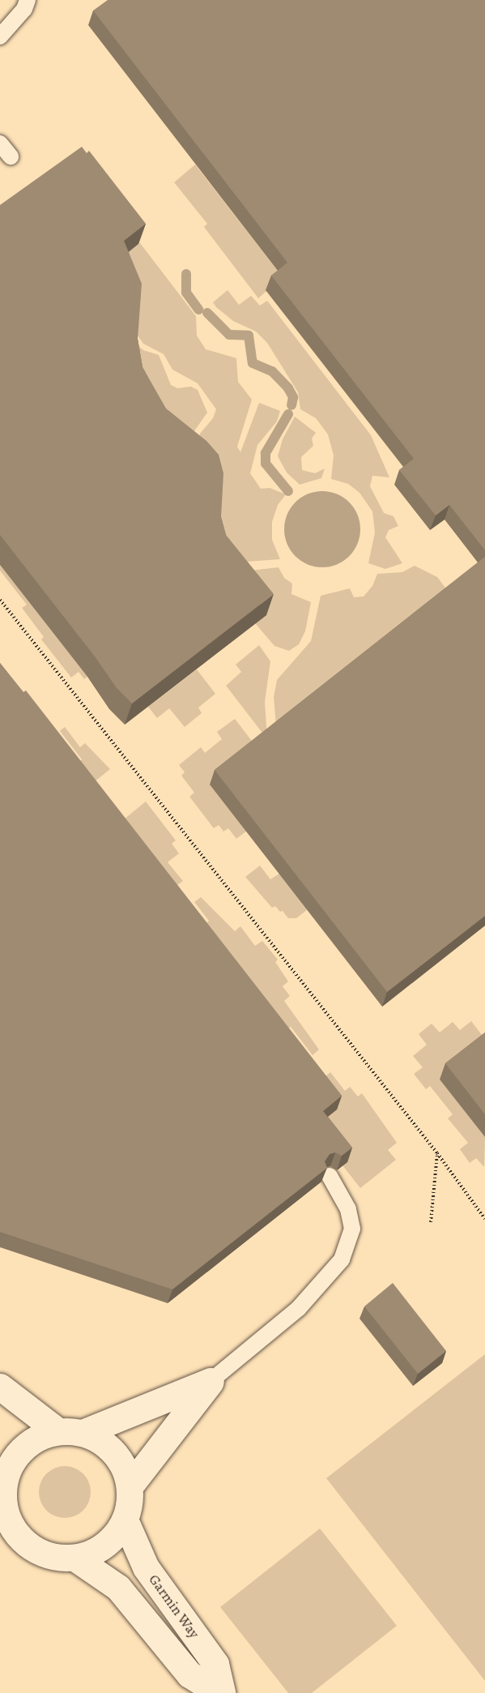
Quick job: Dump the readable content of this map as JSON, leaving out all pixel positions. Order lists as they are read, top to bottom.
{
  "streets": {
    "street": ["Garmin Way"]
  }
}
